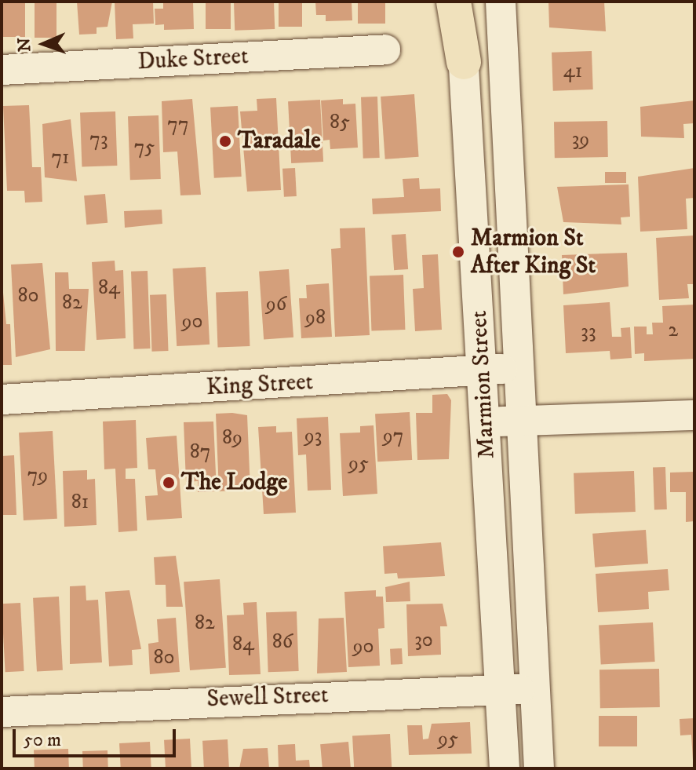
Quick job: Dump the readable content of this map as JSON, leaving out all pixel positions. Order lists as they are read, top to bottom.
{
  "streets": {
    "street": [
      "Duke Street",
      "Marmion Street",
      "King Street",
      "Sewell Street"
    ]
  },
  "crossings": [
    ["Marmion Street", "King Street"],
    ["Marmion Street", "Sewell Street"]
  ],
  "places": ["Taradale", "Marmion St After King St", "The Lodge"],
  "house_numbers": [
    "41",
    "85",
    "77",
    "73",
    "39",
    "75",
    "71",
    "84",
    "80",
    "82",
    "96",
    "98",
    "90",
    "2",
    "33",
    "93",
    "97",
    "89",
    "87",
    "95",
    "79",
    "81",
    "82",
    "30",
    "86",
    "84",
    "90",
    "80",
    "95"
  ],
  "scale_bar": "50 m",
  "north": "left"
}
